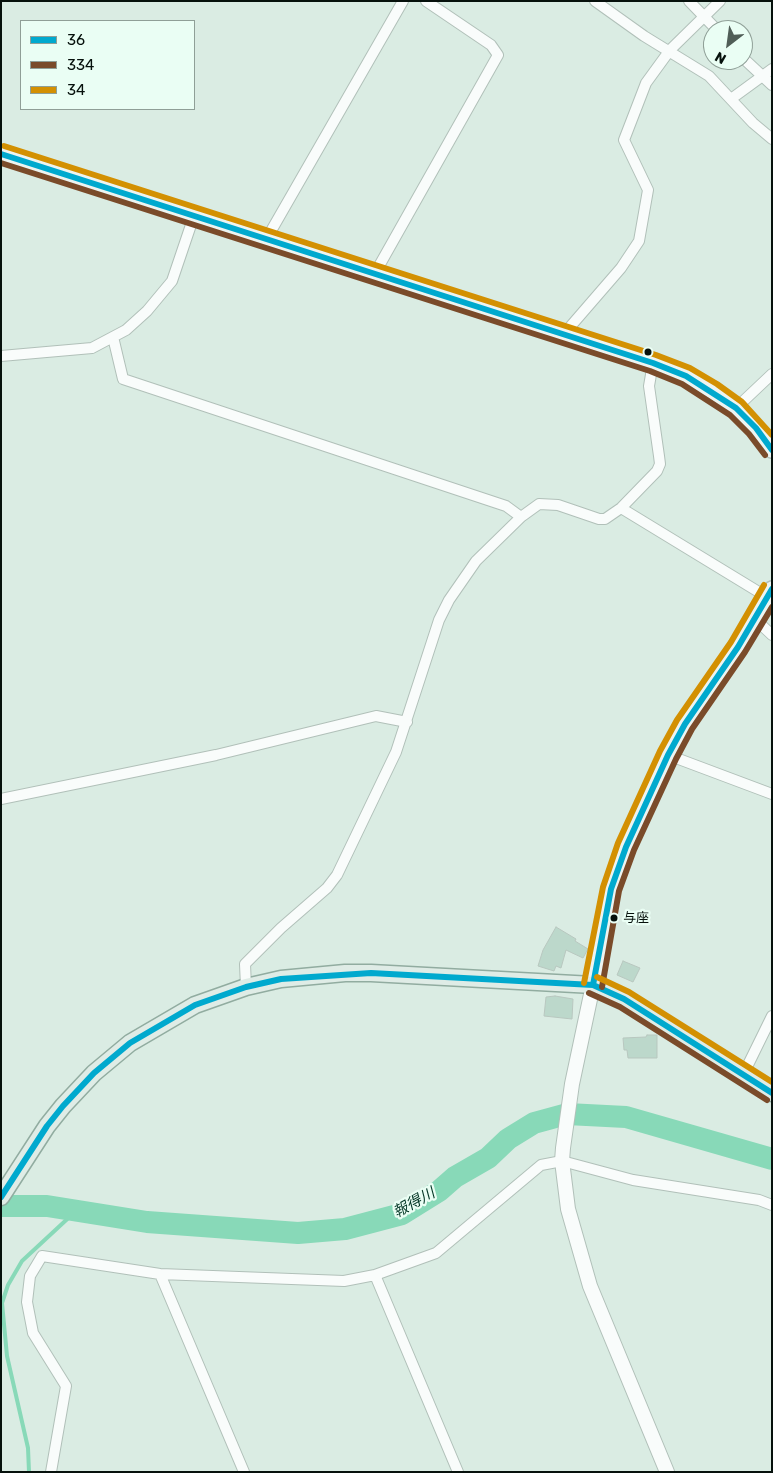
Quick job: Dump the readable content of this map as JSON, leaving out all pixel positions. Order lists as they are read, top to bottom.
{
  "water": ["報得川"],
  "places": ["与座"],
  "lines": ["transit line 34", "transit line 36", "transit line 334"],
  "legend": ["36", "334", "34"],
  "north": "bottom left"
}
